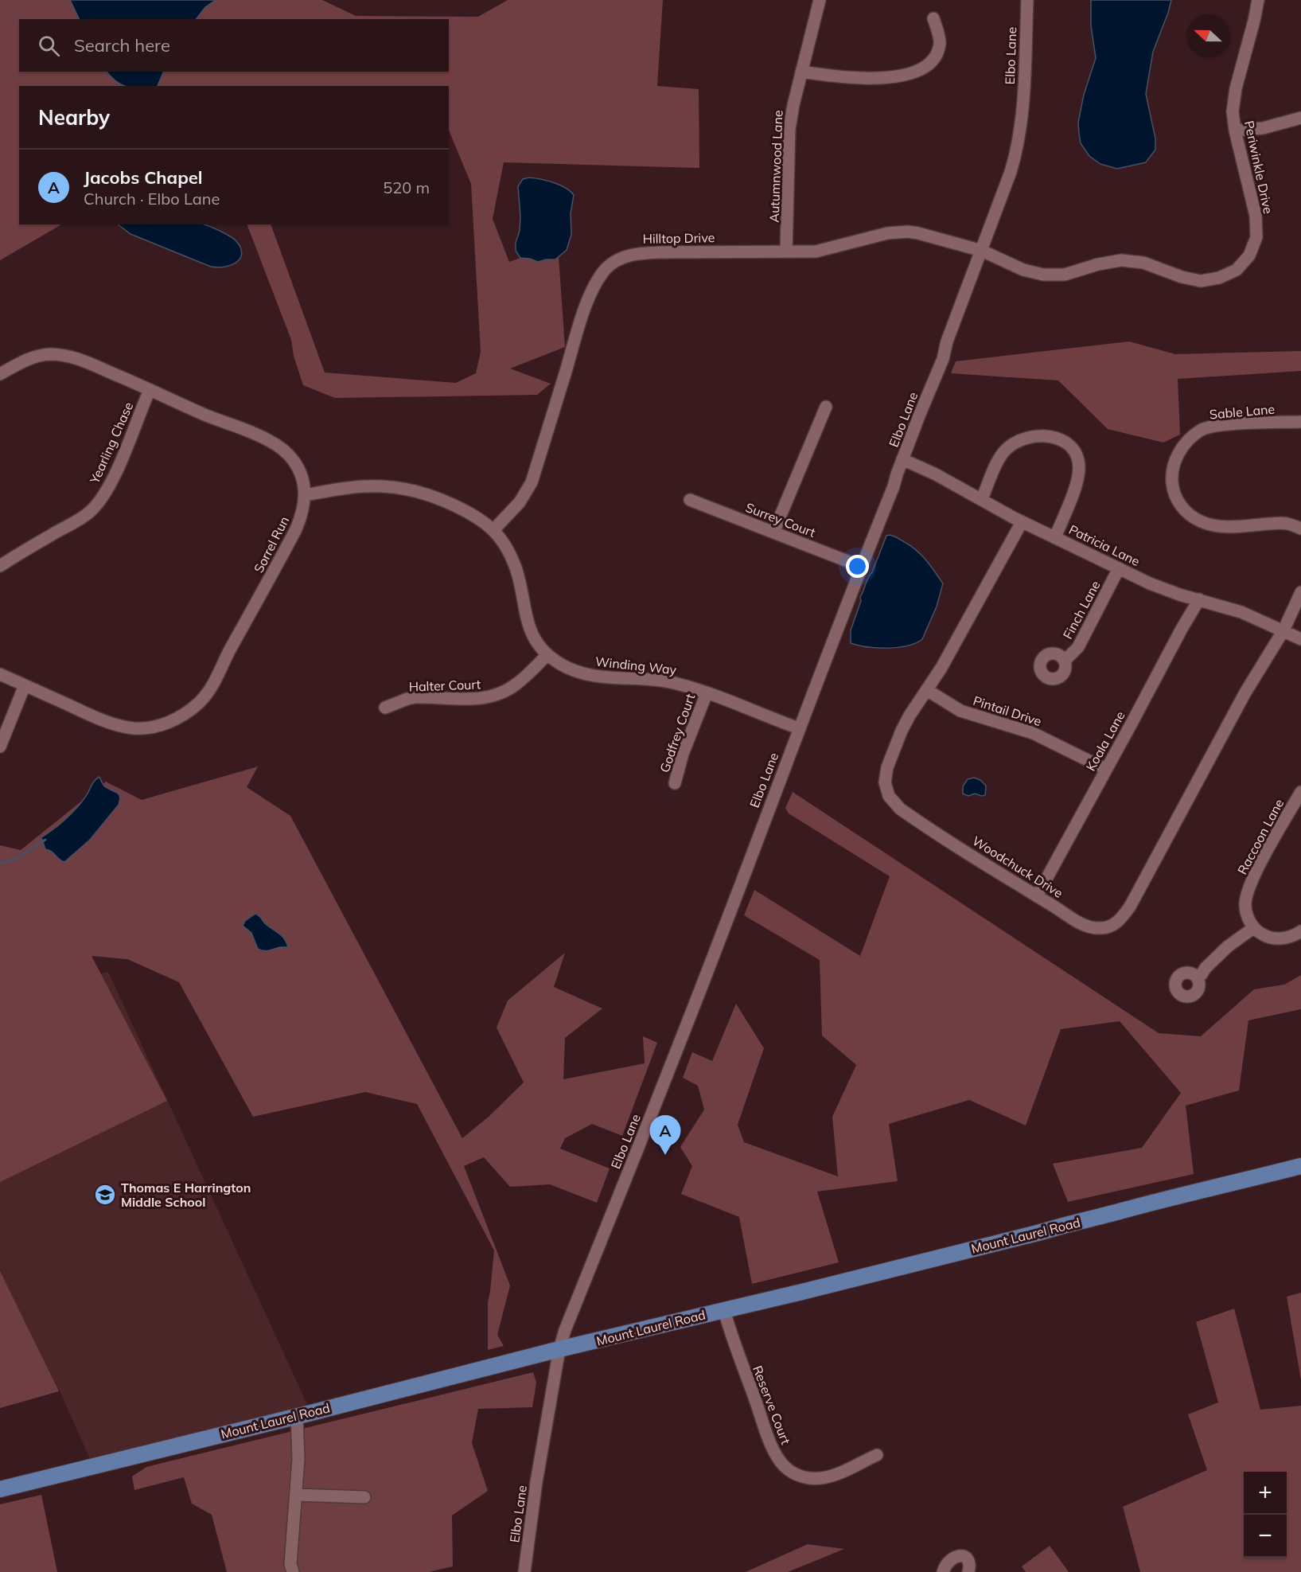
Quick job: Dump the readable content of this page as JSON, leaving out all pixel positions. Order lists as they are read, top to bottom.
{
  "streets": {
    "main road": ["Mount Laurel Road"],
    "street": [
      "Elbo Lane",
      "Autumnwood Lane",
      "Periwinkle Drive",
      "Hilltop Drive",
      "Sable Lane",
      "Yearling Chase",
      "Surrey Court",
      "Sorrel Run",
      "Patricia Lane",
      "Finch Lane",
      "Winding Way",
      "Halter Court",
      "Pintail Drive",
      "Godfrey Court",
      "Koala Lane",
      "Raccoon Lane",
      "Woodchuck Drive",
      "Reserve Court"
    ]
  },
  "crossings": [
    ["Elbo Lane", "Periwinkle Drive"],
    ["Elbo Lane", "Hilltop Drive"],
    ["Elbo Lane", "Surrey Court"],
    ["Elbo Lane", "Patricia Lane"],
    ["Elbo Lane", "Winding Way"],
    ["Elbo Lane", "Mount Laurel Road"],
    ["Autumnwood Lane", "Hilltop Drive"],
    ["Periwinkle Drive", "Hilltop Drive"],
    ["Hilltop Drive", "Winding Way"],
    ["Yearling Chase", "Sorrel Run"],
    ["Sorrel Run", "Winding Way"],
    ["Patricia Lane", "Finch Lane"],
    ["Patricia Lane", "Koala Lane"],
    ["Patricia Lane", "Woodchuck Drive"],
    ["Winding Way", "Halter Court"],
    ["Winding Way", "Godfrey Court"],
    ["Pintail Drive", "Koala Lane"],
    ["Pintail Drive", "Woodchuck Drive"],
    ["Koala Lane", "Woodchuck Drive"],
    ["Mount Laurel Road", "Reserve Court"]
  ],
  "places": {
    "school or university": ["Thomas E Harrington Middle School"]
  },
  "north": "left",
  "page": {
    "search": "Search here",
    "heading": "Nearby",
    "list": [
      {
        "mark": "A",
        "name": "Jacobs Chapel",
        "note": "Church · Elbo Lane",
        "value": "520 m"
      }
    ],
    "pins": "A",
    "map_buttons": ["+", "−"]
  }
}
